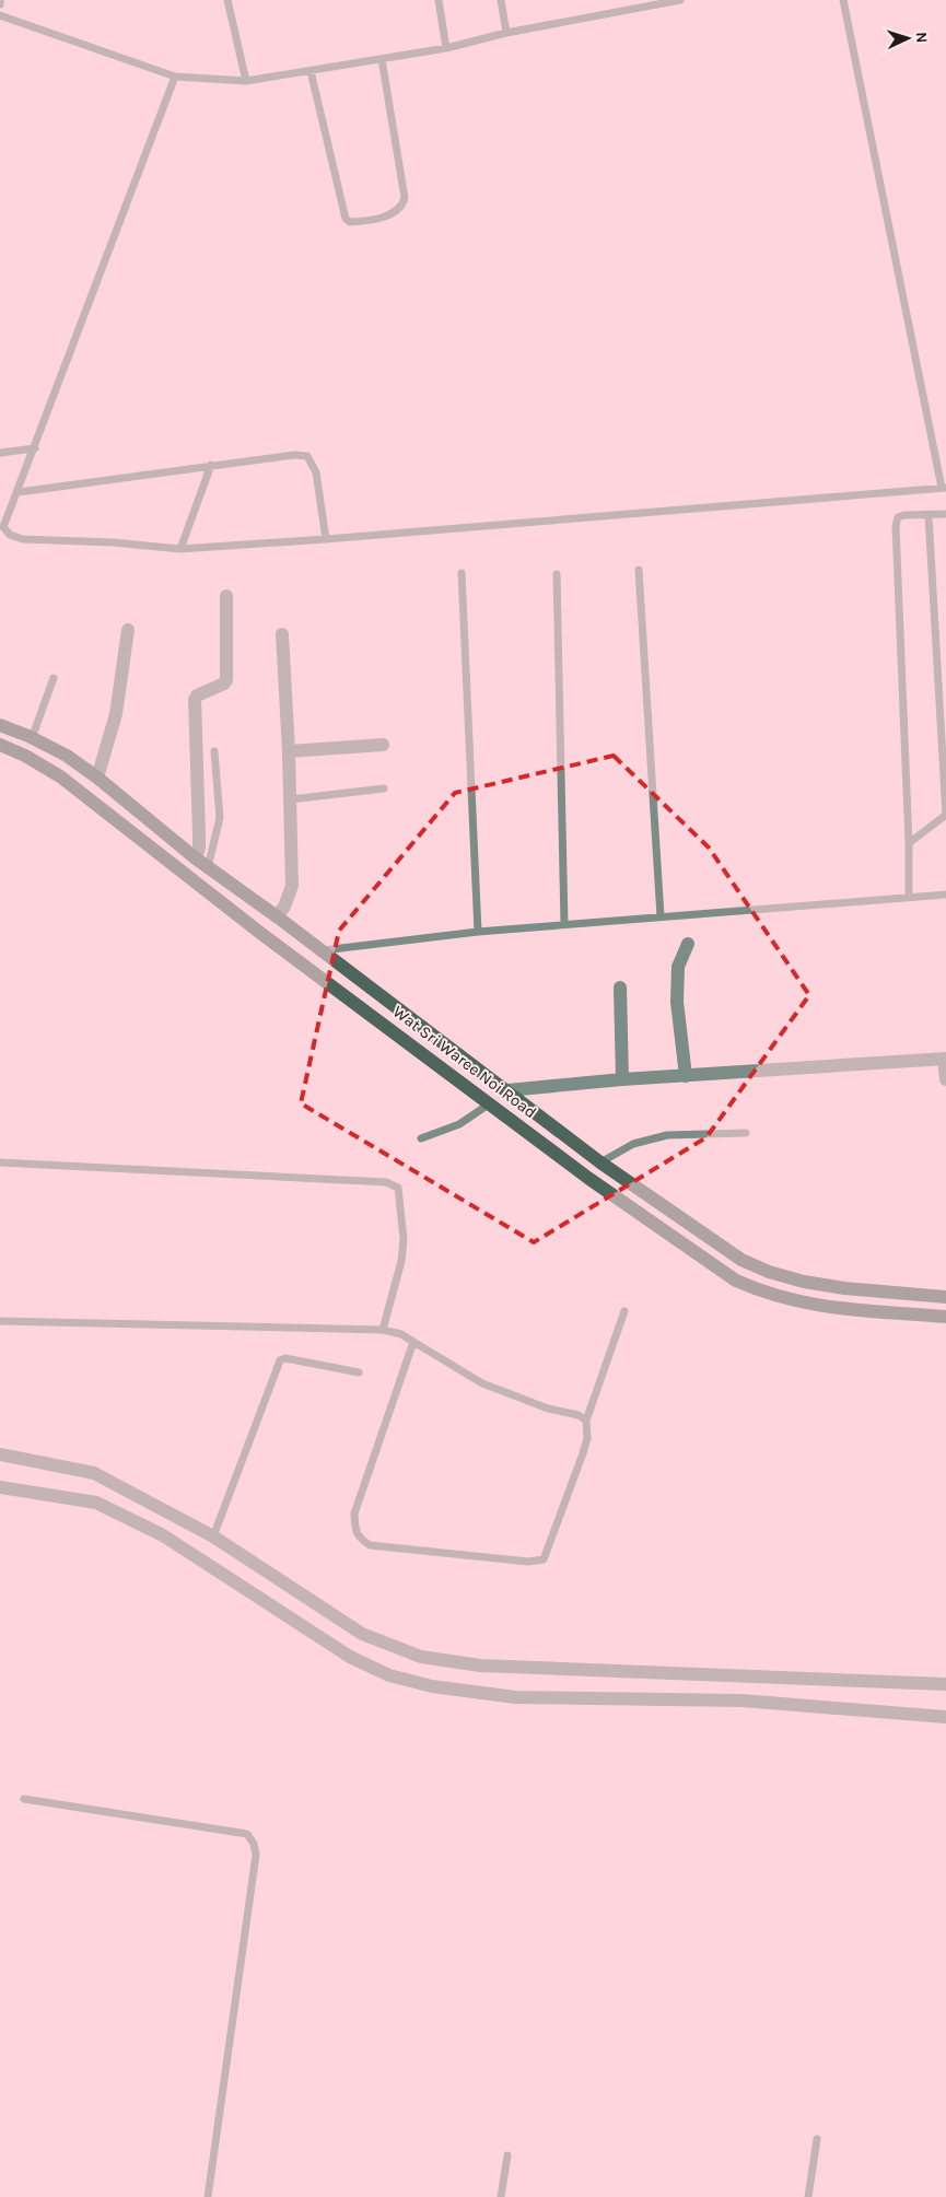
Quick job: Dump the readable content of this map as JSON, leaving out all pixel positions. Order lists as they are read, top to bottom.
{
  "streets": {
    "main road": ["Wat Sri Waree Noi Road"]
  },
  "north": "right"
}
